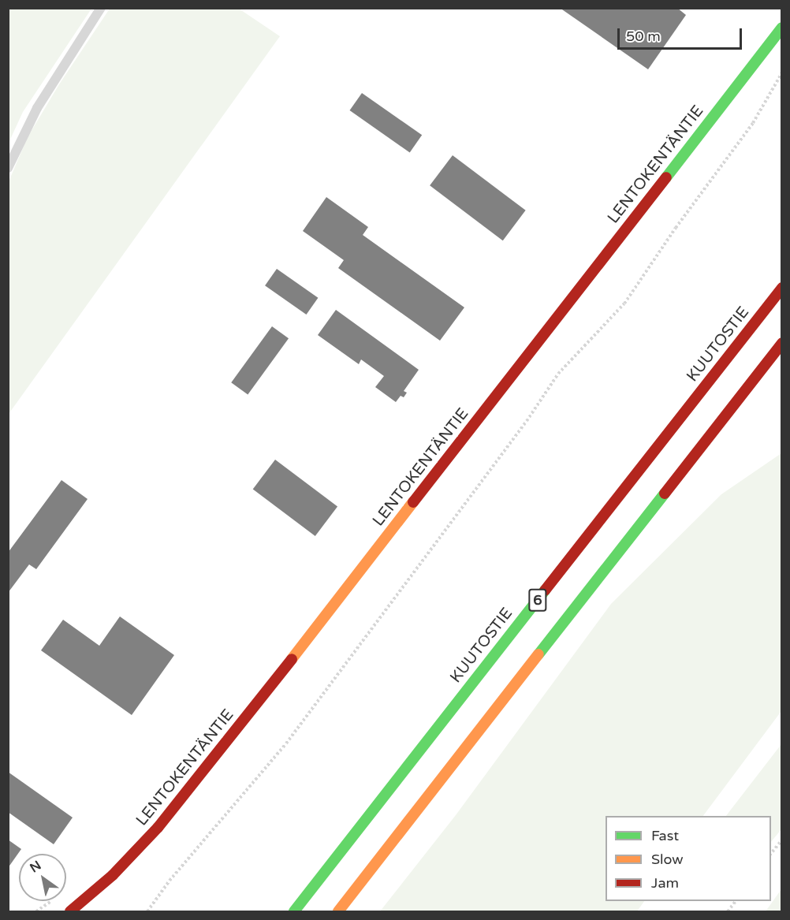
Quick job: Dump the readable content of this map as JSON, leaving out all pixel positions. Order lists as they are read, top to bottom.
{
  "streets": {
    "main road": ["LENTOKENTÄNTIE", "KUUTOSTIE", "6"]
  },
  "legend": ["Fast", "Slow", "Jam"],
  "scale_bar": "50 m",
  "north": "top left"
}
